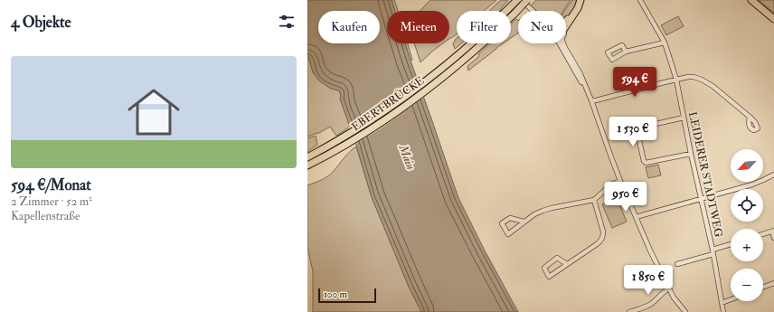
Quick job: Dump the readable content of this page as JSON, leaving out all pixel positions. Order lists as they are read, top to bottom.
{
  "streets": {
    "main road": ["EBERTBRÜCKE"],
    "street": ["LEIDERER STADTWEG"]
  },
  "water": ["Main"],
  "scale_bar": "100 m",
  "north": "bottom left",
  "page": {
    "heading": "4 Objekte",
    "chip": [
      "Kaufen",
      "Mieten",
      "Filter",
      "Neu"
    ],
    "list": [
      {
        "name": "594 €/Monat",
        "note": "2 Zimmer · 52 m² · Kapellenstraße"
      }
    ],
    "price": [
      "594 €",
      "1 530 €",
      "950 €",
      "1 850 €"
    ],
    "map_buttons": ["+", "−"],
    "scale": "100 m"
  }
}
